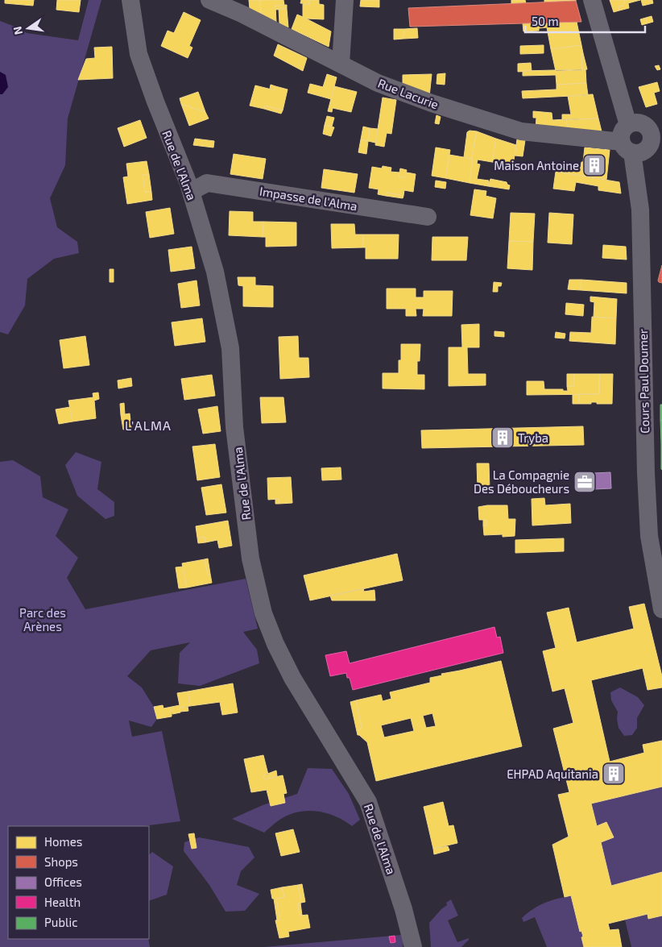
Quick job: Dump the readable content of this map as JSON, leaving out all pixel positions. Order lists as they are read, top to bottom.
{
  "streets": {
    "street": [
      "Rue Lacurie",
      "Rue de l'Alma",
      "Impasse de l'Alma",
      "Cours Paul Doumer"
    ]
  },
  "crossings": [
    ["Rue Lacurie", "Cours Paul Doumer"],
    ["Rue de l'Alma", "Impasse de l'Alma"]
  ],
  "districts": ["L'ALMA"],
  "parks": ["Parc des Arènes"],
  "places": {
    "building": ["Maison Antoine", "Tryba", "EHPAD Aquitania"],
    "office": ["La Compagnie Des Déboucheurs"]
  },
  "legend": [
    "Homes",
    "Shops",
    "Offices",
    "Health",
    "Public"
  ],
  "scale_bar": "50 m",
  "north": "left"
}
